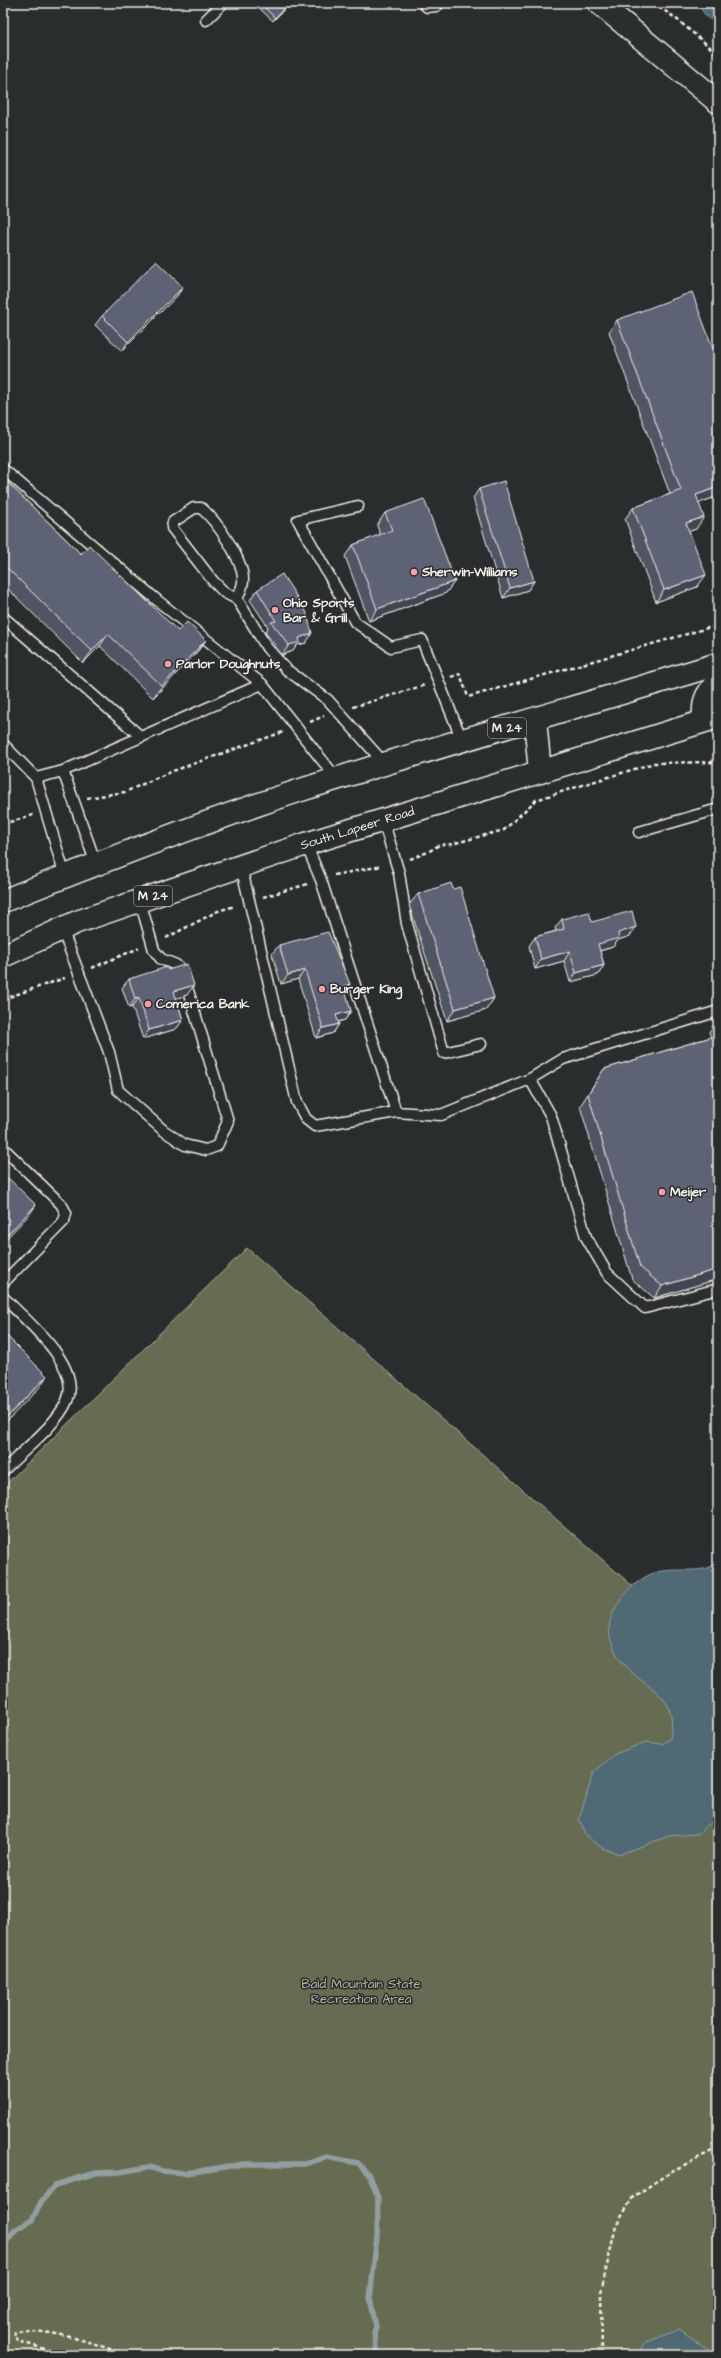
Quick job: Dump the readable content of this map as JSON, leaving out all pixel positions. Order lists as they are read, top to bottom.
{
  "streets": {
    "main road": ["M 24", "South Lapeer Road"]
  },
  "parks": ["Bald Mountain State Recreation Area"],
  "places": [
    "Sherwin-Williams",
    "Ohio Sports Bar & Grill",
    "Parlor Doughnuts",
    "Burger King",
    "Comerica Bank",
    "Meijer"
  ]
}
